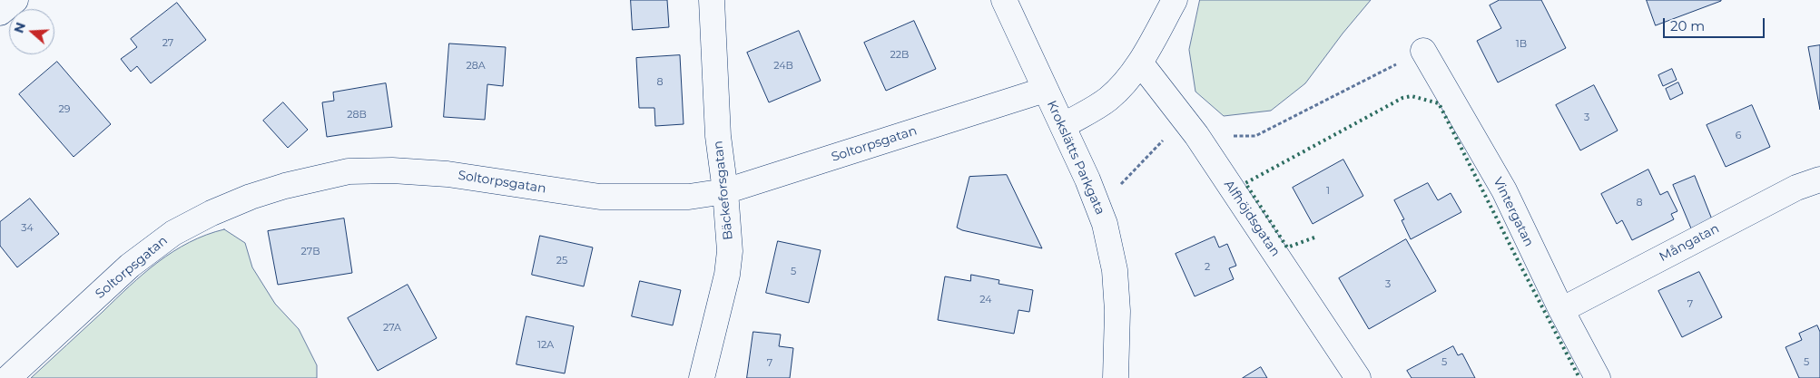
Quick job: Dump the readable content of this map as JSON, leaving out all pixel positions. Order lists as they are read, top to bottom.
{
  "streets": {
    "street": [
      "Soltorpsgatan",
      "Krokslätts Parkgata",
      "Bäckeforsgatan",
      "Vintergatan",
      "Alfhöjdsgatan",
      "Mångatan"
    ]
  },
  "crossings": [
    ["Soltorpsgatan", "Krokslätts Parkgata"],
    ["Soltorpsgatan", "Bäckeforsgatan"],
    ["Vintergatan", "Mångatan"]
  ],
  "house_numbers": [
    "27",
    "1B",
    "22B",
    "28A",
    "24B",
    "8",
    "29",
    "28B",
    "3",
    "6",
    "1",
    "8",
    "34",
    "27B",
    "25",
    "2",
    "5",
    "3",
    "24",
    "7",
    "27A",
    "12A",
    "5",
    "5",
    "7"
  ],
  "scale_bar": "20 m",
  "north": "left"
}
